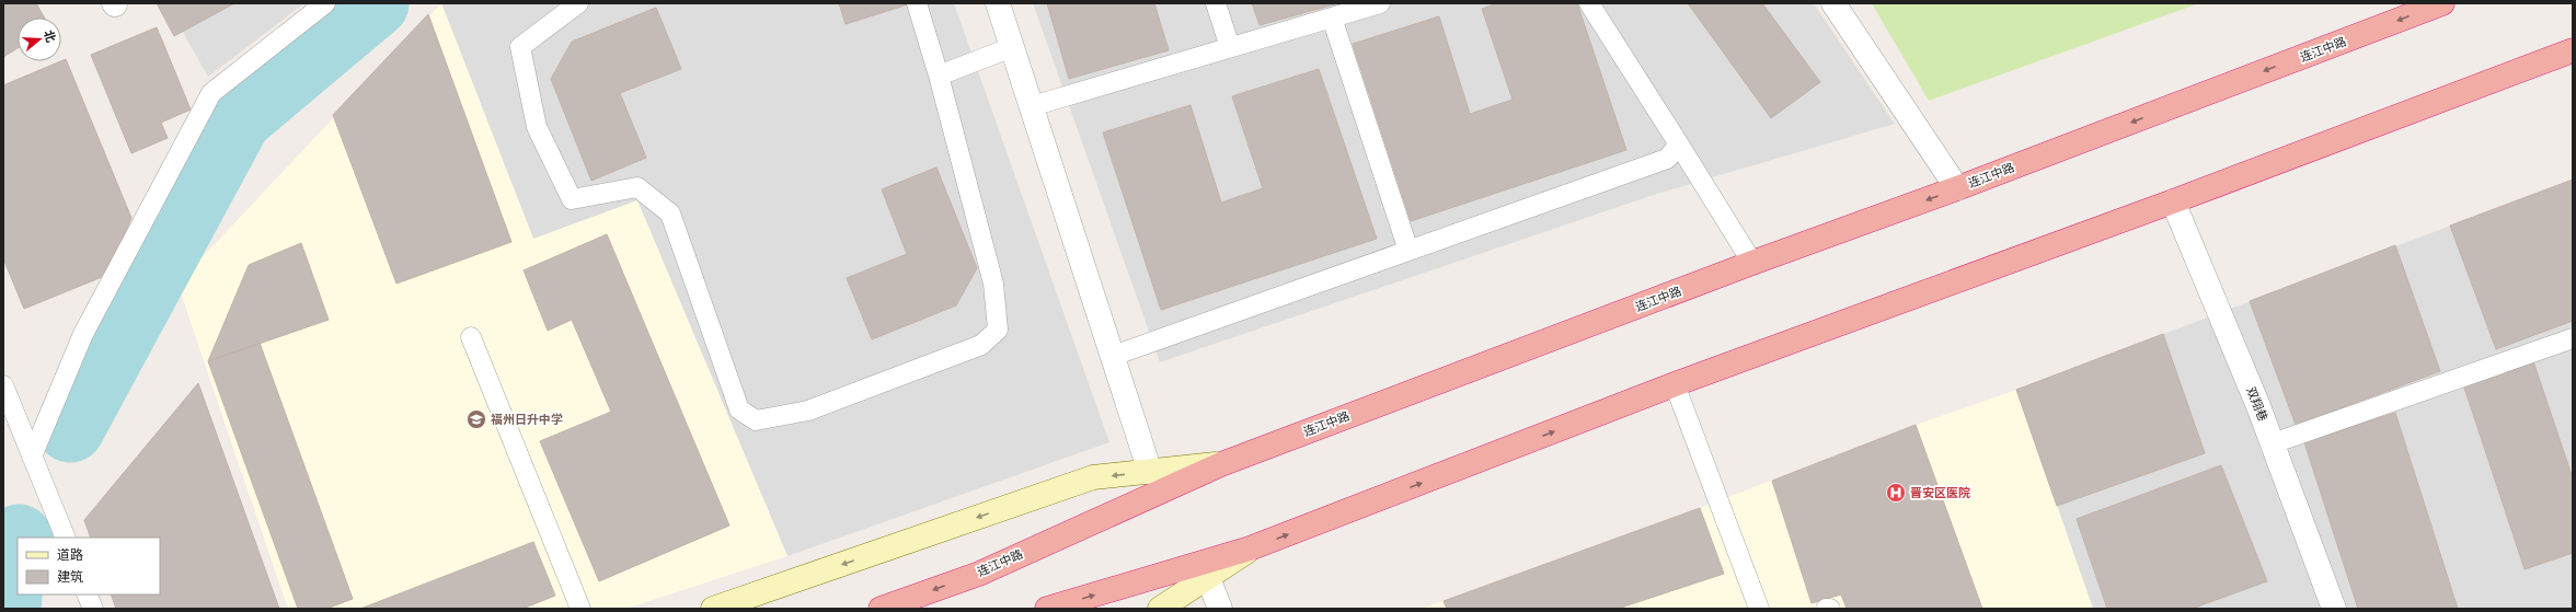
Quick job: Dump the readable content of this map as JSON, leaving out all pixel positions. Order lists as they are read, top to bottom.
{
  "streets": {
    "highway": ["连江中路"],
    "street": ["双翔巷"]
  },
  "places": {
    "school or university": ["福州日升中学"],
    "hospital": ["晋安区医院"]
  },
  "legend": ["道路", "建筑"],
  "north": "right"
}
